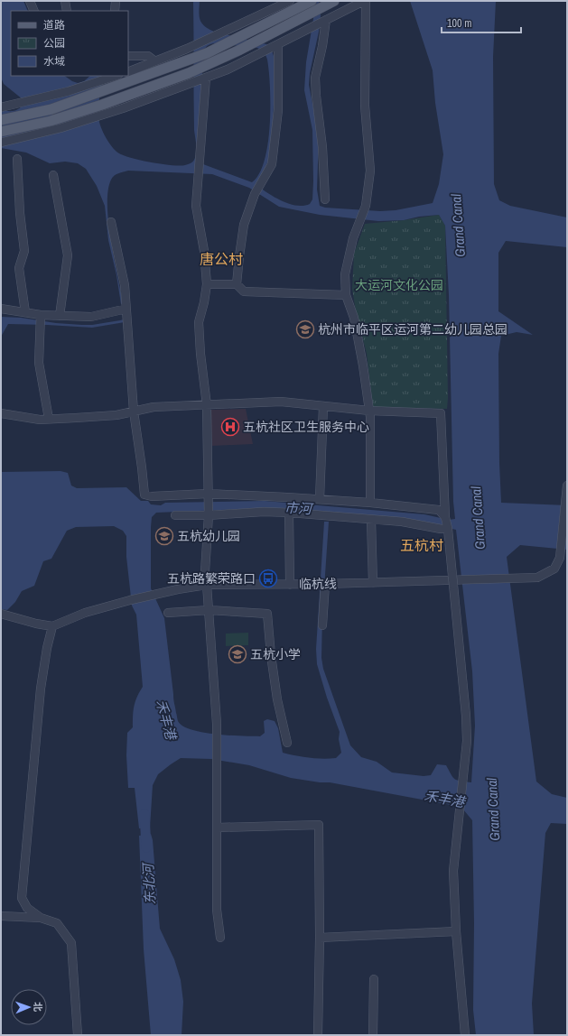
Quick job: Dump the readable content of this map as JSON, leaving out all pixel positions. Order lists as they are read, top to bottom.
{
  "streets": {
    "street": ["临杭线"]
  },
  "districts": ["唐公村", "五杭村"],
  "water": [
    "Grand Canal",
    "市河",
    "禾丰港",
    "东北河"
  ],
  "parks": ["大运河文化公园"],
  "places": {
    "school or university": ["杭州市临平区运河第二幼儿园总园", "五杭幼儿园", "五杭小学"],
    "hospital": ["五杭社区卫生服务中心"],
    "bus stop": ["五杭路繁荣路口"]
  },
  "legend": ["道路", "公园", "水域"],
  "scale_bar": "100 m",
  "north": "right"
}
